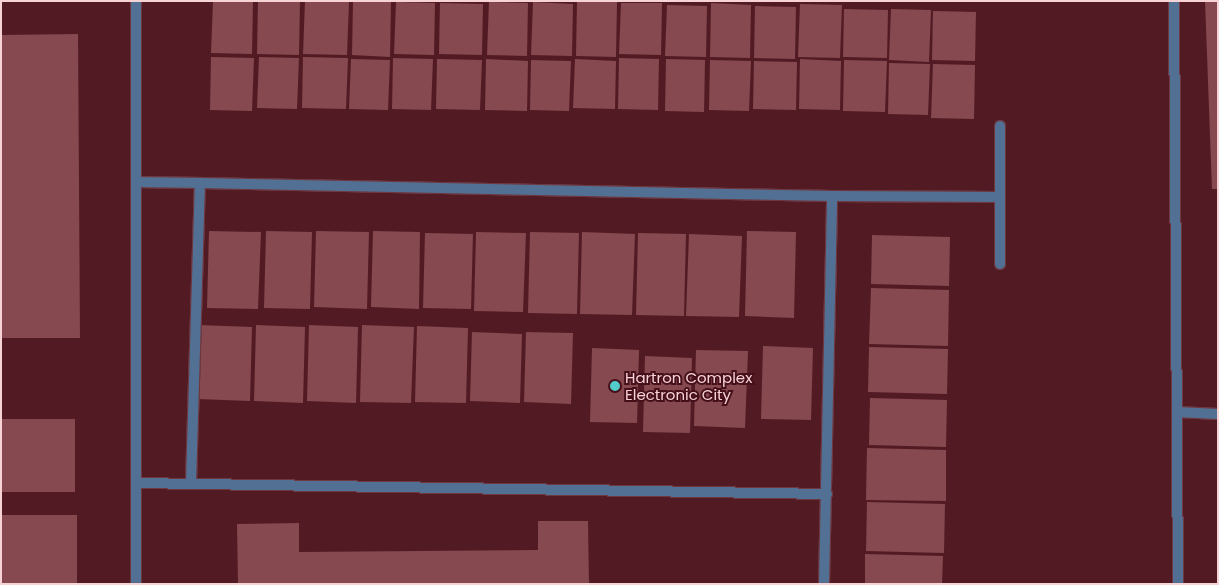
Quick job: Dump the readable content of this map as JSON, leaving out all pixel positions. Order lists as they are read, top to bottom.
{
  "places": ["Hartron Complex Electronic City"]
}
